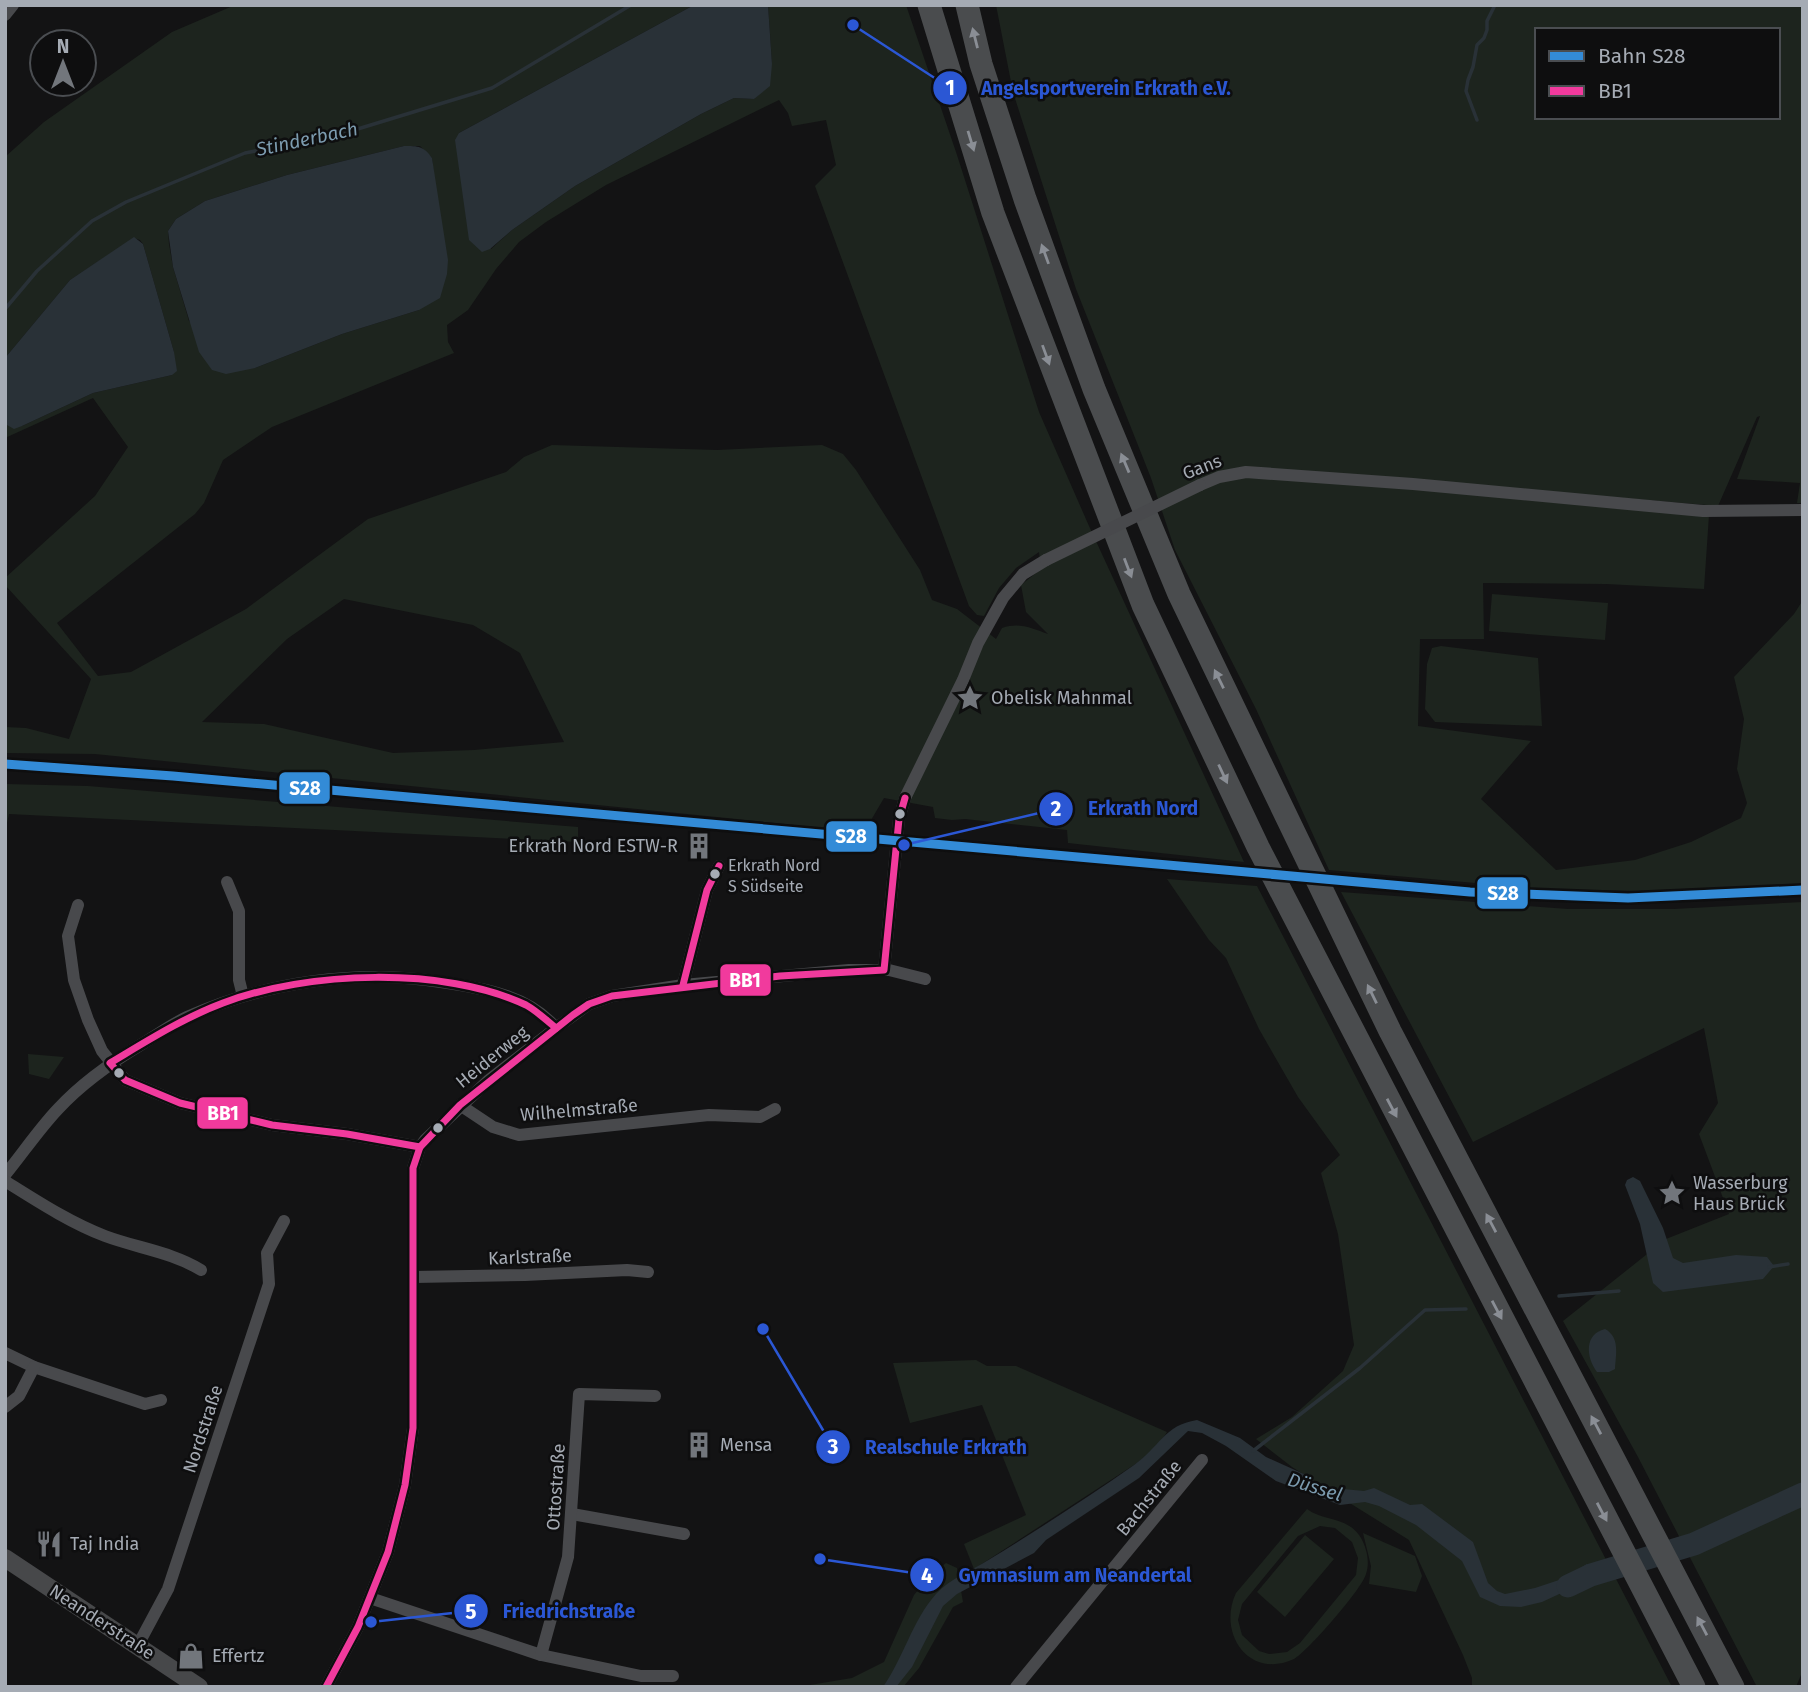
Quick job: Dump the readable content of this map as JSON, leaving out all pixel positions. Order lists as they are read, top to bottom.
{
  "streets": {
    "main road": ["Neanderstraße"],
    "street": [
      "Gans",
      "Heiderweg",
      "Wilhelmstraße",
      "Karlstraße",
      "Nordstraße",
      "Ottostraße",
      "Bachstraße"
    ]
  },
  "crossings": [
    ["Gans", "Heiderweg"],
    ["Heiderweg", "Wilhelmstraße"],
    ["Nordstraße", "Neanderstraße"]
  ],
  "water": ["Stinderbach", "Düssel"],
  "places": {
    "other": [
      "Angelsportverein Erkrath e.V.",
      "Erkrath Nord",
      "Erkrath Nord S Südseite",
      "Realschule Erkrath",
      "Gymnasium am Neandertal",
      "Friedrichstraße"
    ],
    "place": ["Obelisk Mahnmal", "Wasserburg Haus Brück"],
    "building": ["Erkrath Nord ESTW-R", "Mensa"],
    "restaurant": ["Taj India"],
    "shop": ["Effertz"]
  },
  "lines": ["rail line S28", "transit line BB1"],
  "legend": ["Bahn S28", "BB1"],
  "north": "top"
}
